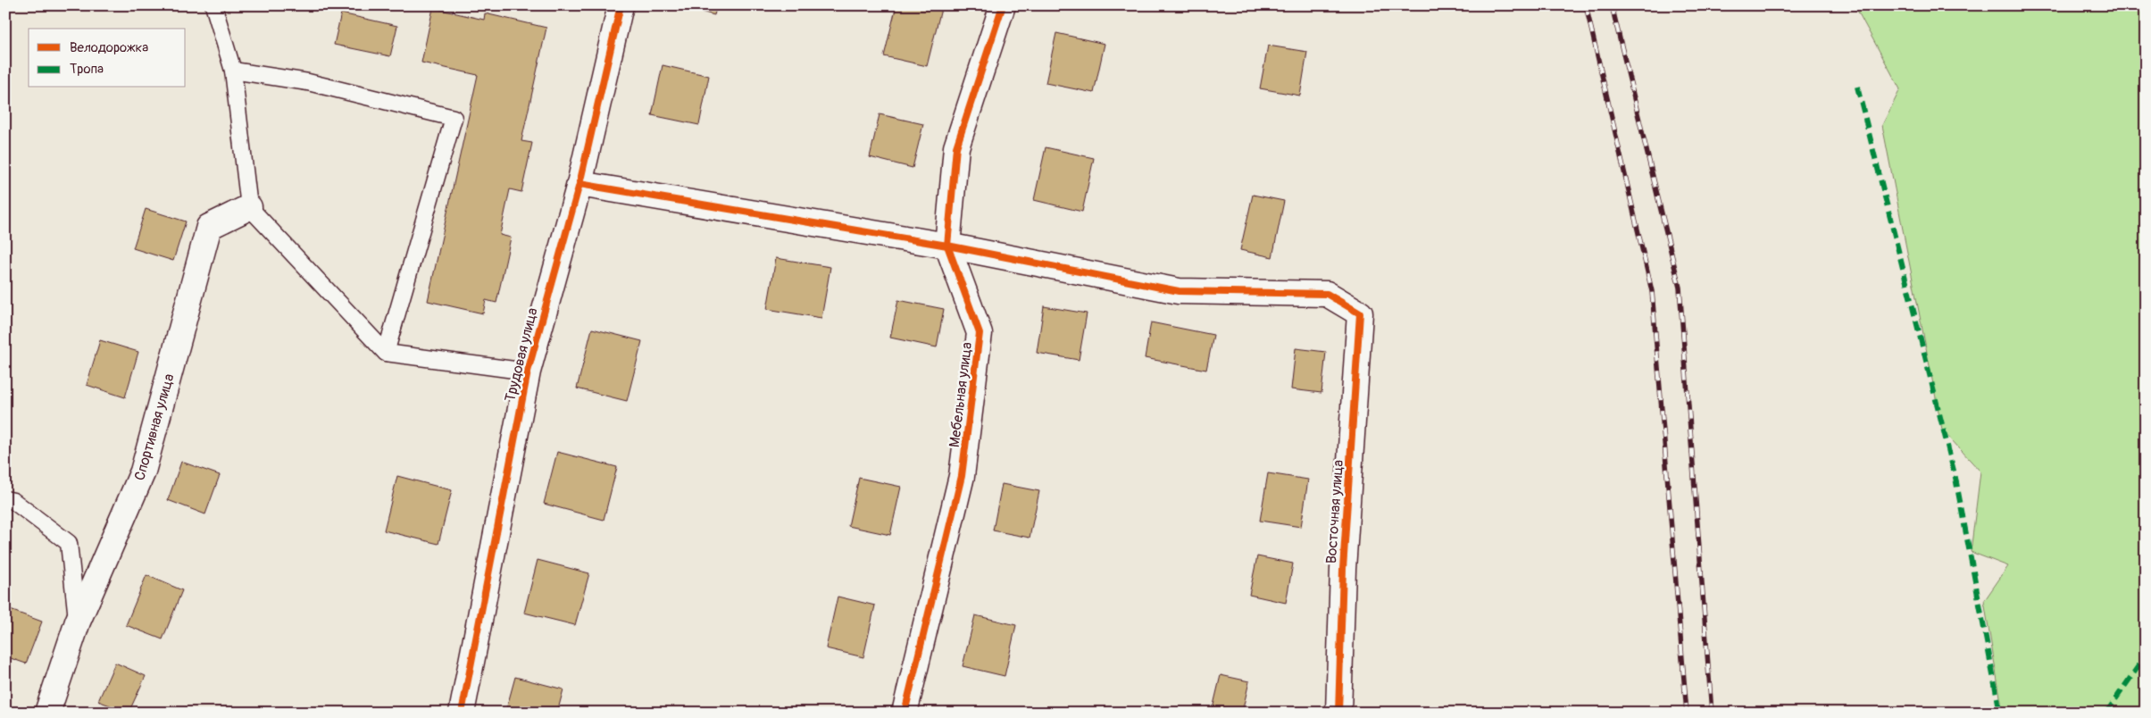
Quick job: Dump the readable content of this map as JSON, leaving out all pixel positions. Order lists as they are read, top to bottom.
{
  "streets": {
    "street": [
      "Трудовая улица",
      "Мебельная улица",
      "Спортивная улица",
      "Восточная улица"
    ]
  },
  "crossings": [
    ["Мебельная улица", "Восточная улица"]
  ],
  "legend": ["Велодорожка", "Тропа"]
}
